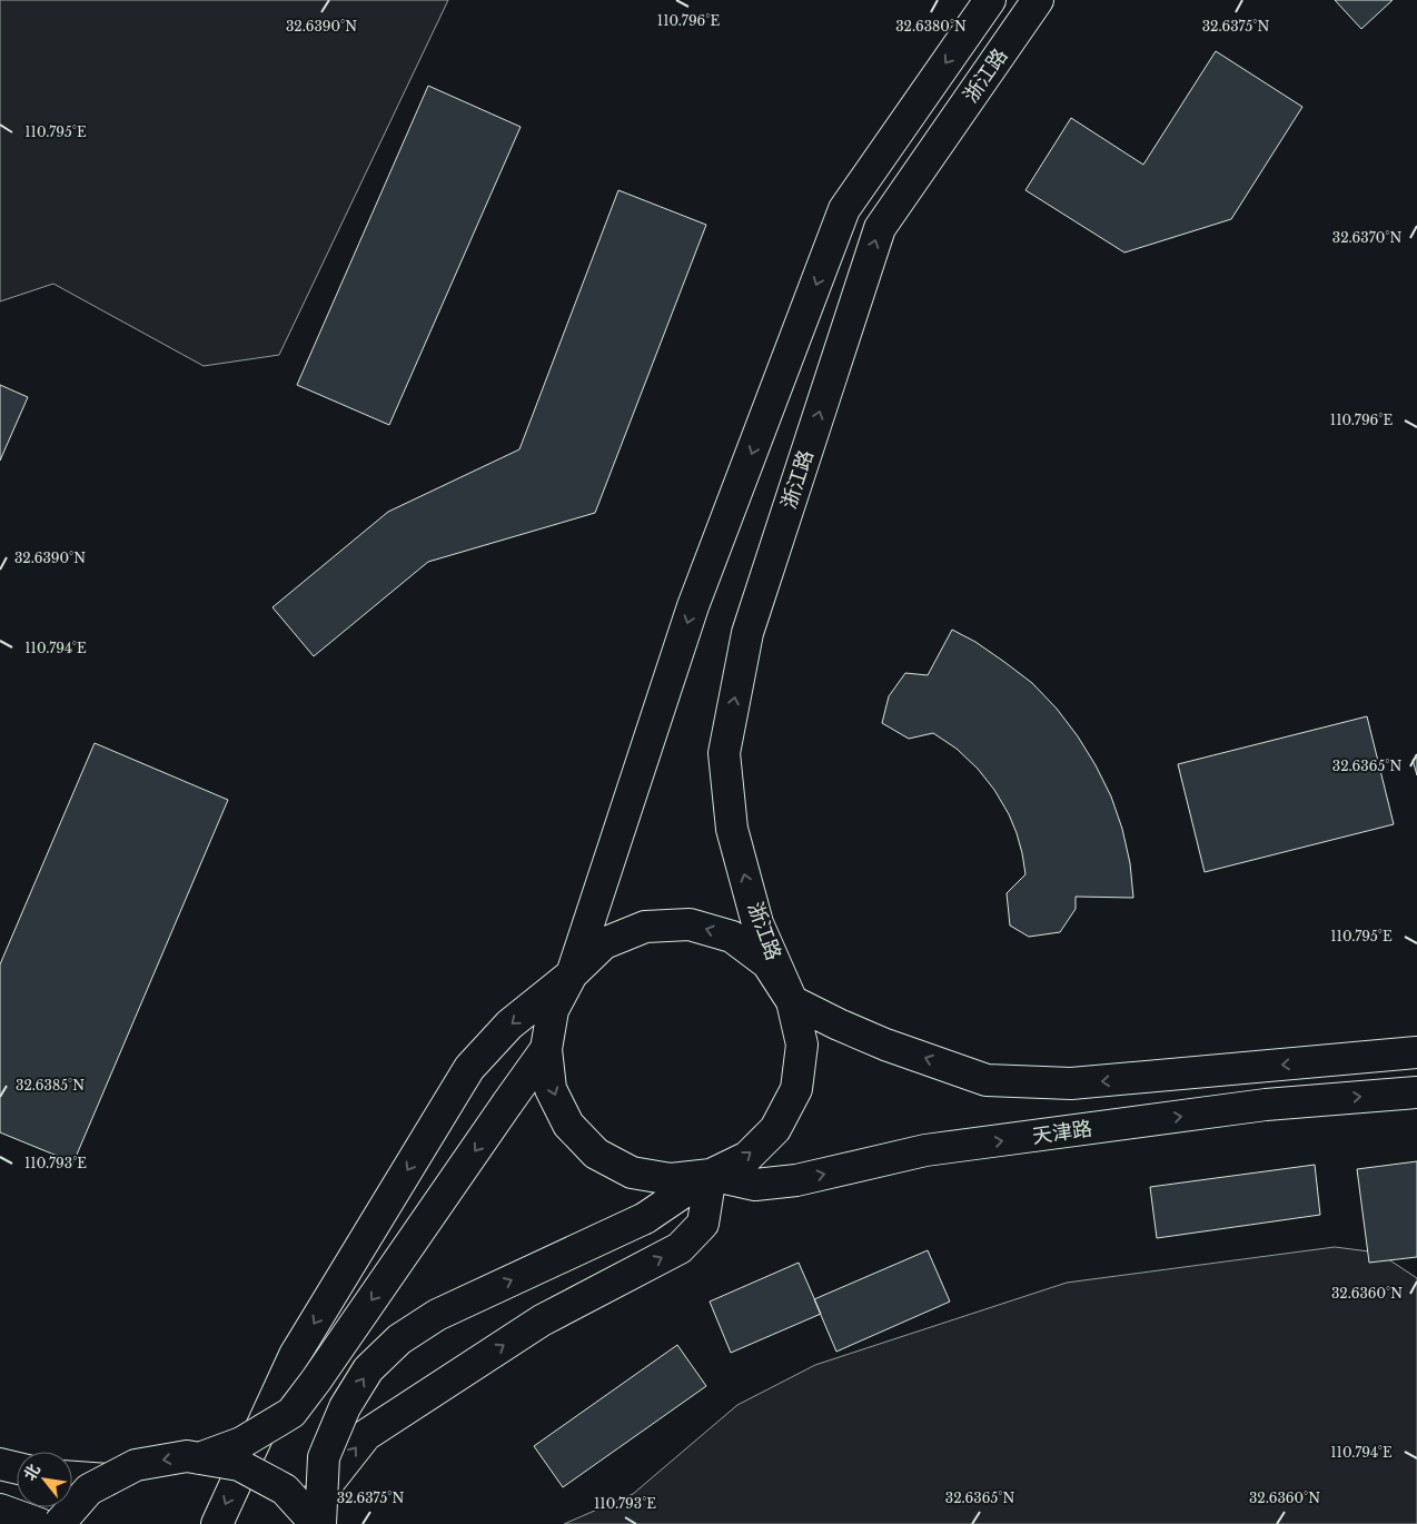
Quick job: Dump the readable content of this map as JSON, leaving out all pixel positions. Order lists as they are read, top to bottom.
{
  "streets": {
    "main road": ["浙江路", "天津路"]
  },
  "north": "top left",
  "coordinates": [
    "110.796°E",
    "32.6390°N",
    "32.6380°N",
    "32.6375°N",
    "110.795°E",
    "32.6370°N",
    "110.794°E",
    "32.6365°N",
    "32.6385°N",
    "110.793°E",
    "32.6360°N"
  ]
}
